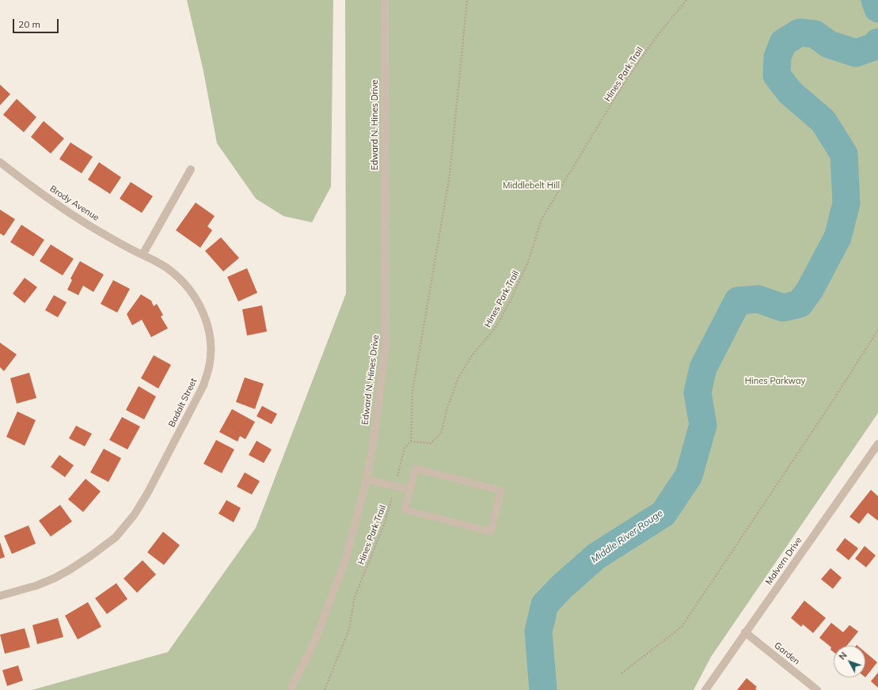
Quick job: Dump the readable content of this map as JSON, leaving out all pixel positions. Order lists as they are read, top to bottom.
{
  "streets": {
    "street": [
      "Edward N. Hines Drive",
      "Brody Avenue",
      "Badalt Street",
      "Malvern Drive",
      "Garden"
    ],
    "path": ["Hines Park Trail"]
  },
  "crossings": [
    ["Brody Avenue", "Badalt Street"],
    ["Malvern Drive", "Garden"]
  ],
  "water": ["Middle River Rouge"],
  "parks": ["Middlebelt Hill", "Hines Parkway"],
  "scale_bar": "20 m",
  "north": "top left"
}
